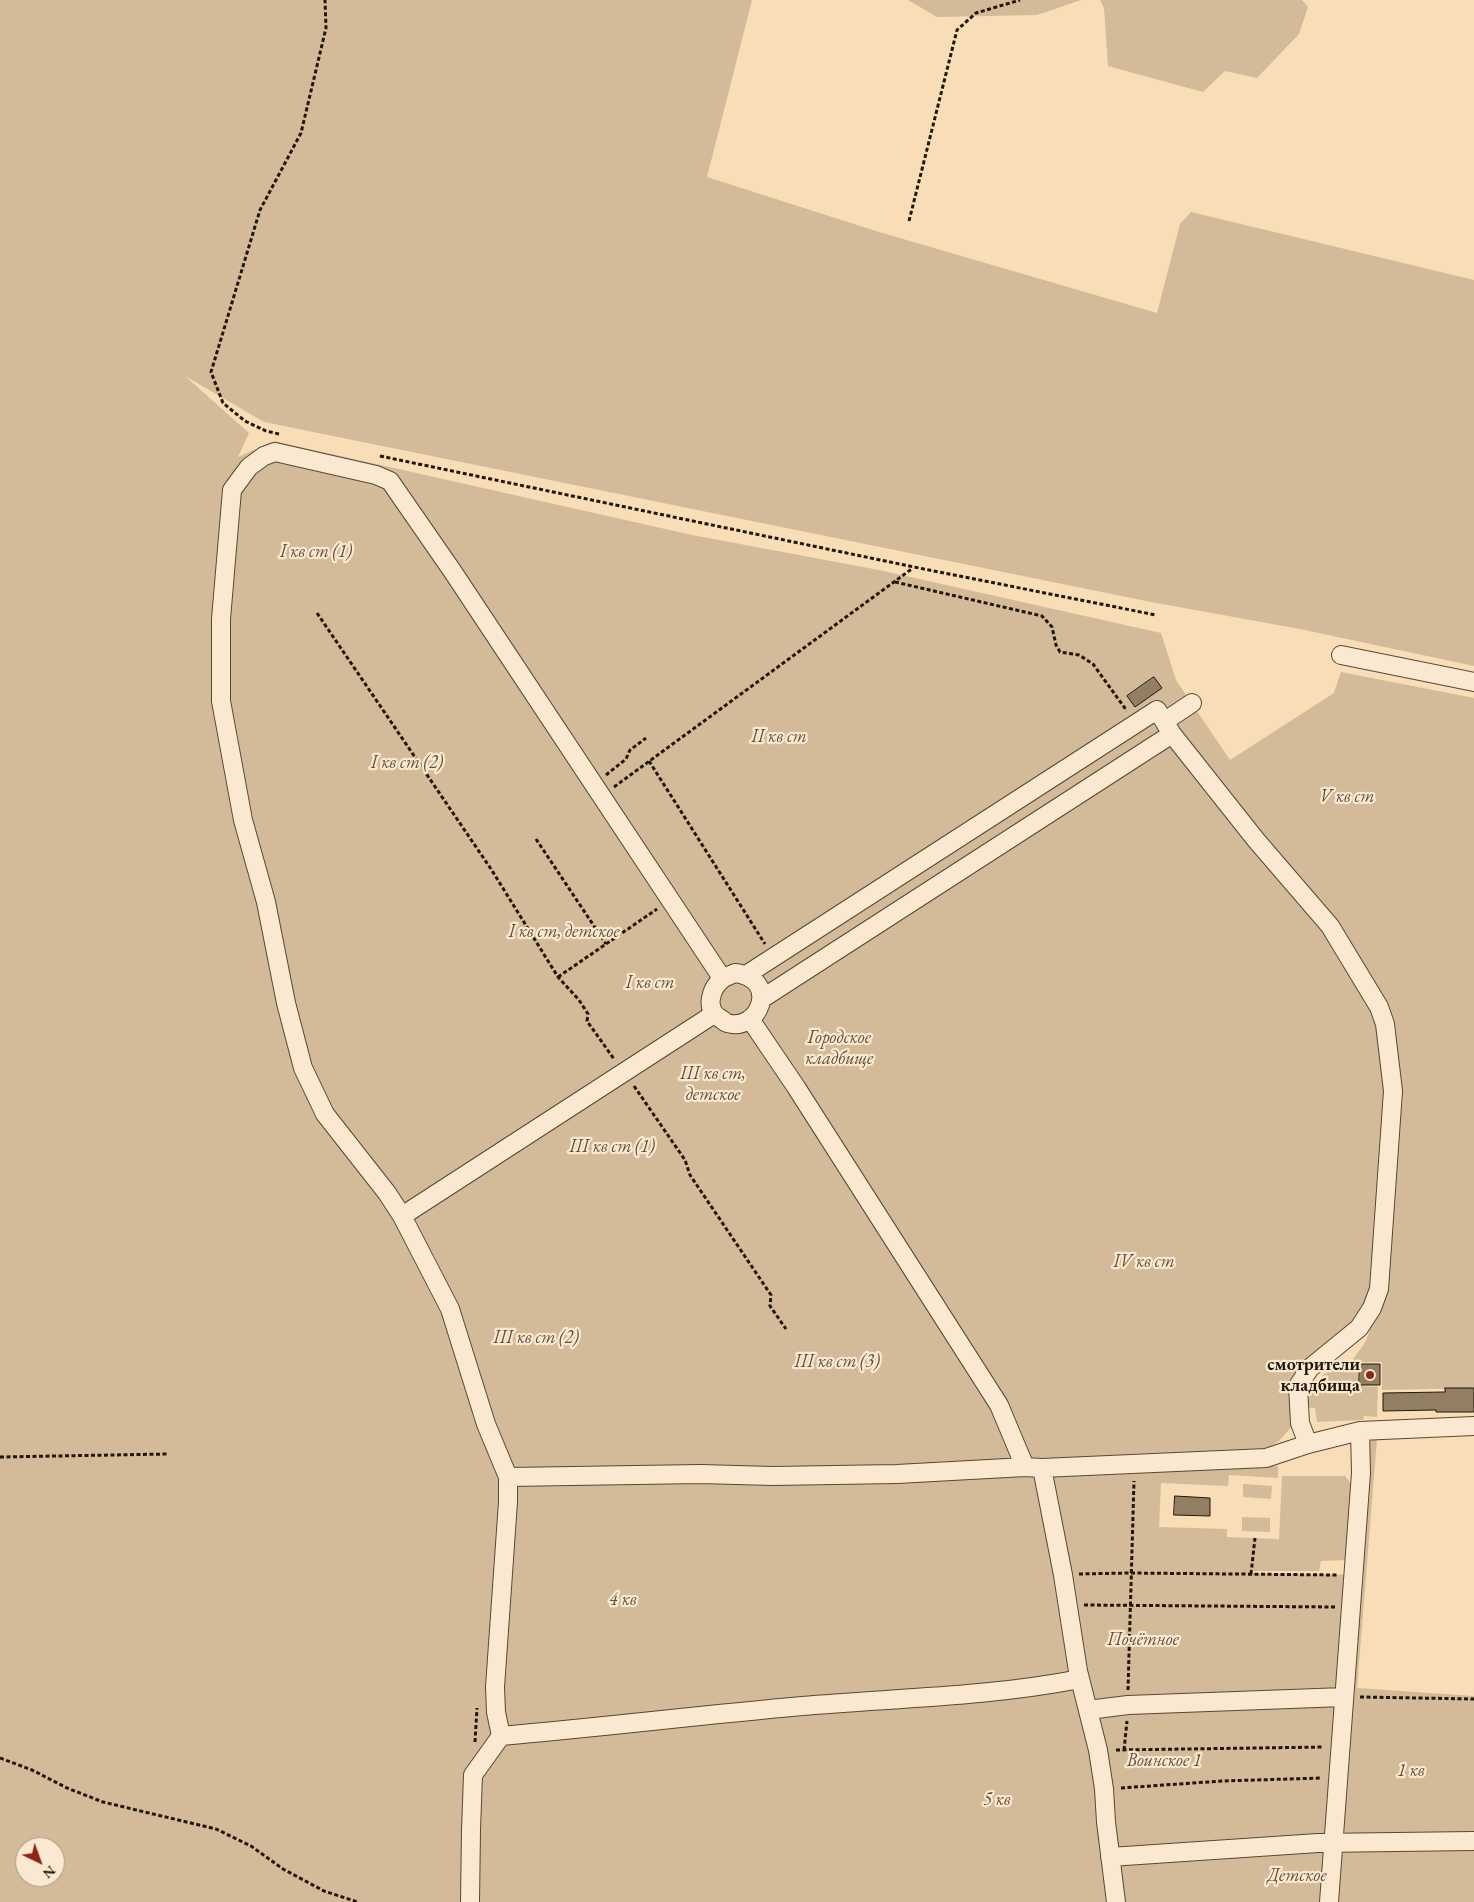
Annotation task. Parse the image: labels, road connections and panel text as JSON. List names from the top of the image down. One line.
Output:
{"parks":["I кв ст (1)","II кв ст","I кв ст (2)","V кв ст","I кв ст, детское","I кв ст","Городское кладбище","III кв ст, детское","III кв ст (1)","IV кв ст","III кв ст (2)","III кв ст (3)","4 кв","Почётное","Воинское 1","1 кв","5 кв","Детское"],"places":["смотрители кладбища"],"north":"bottom right"}
